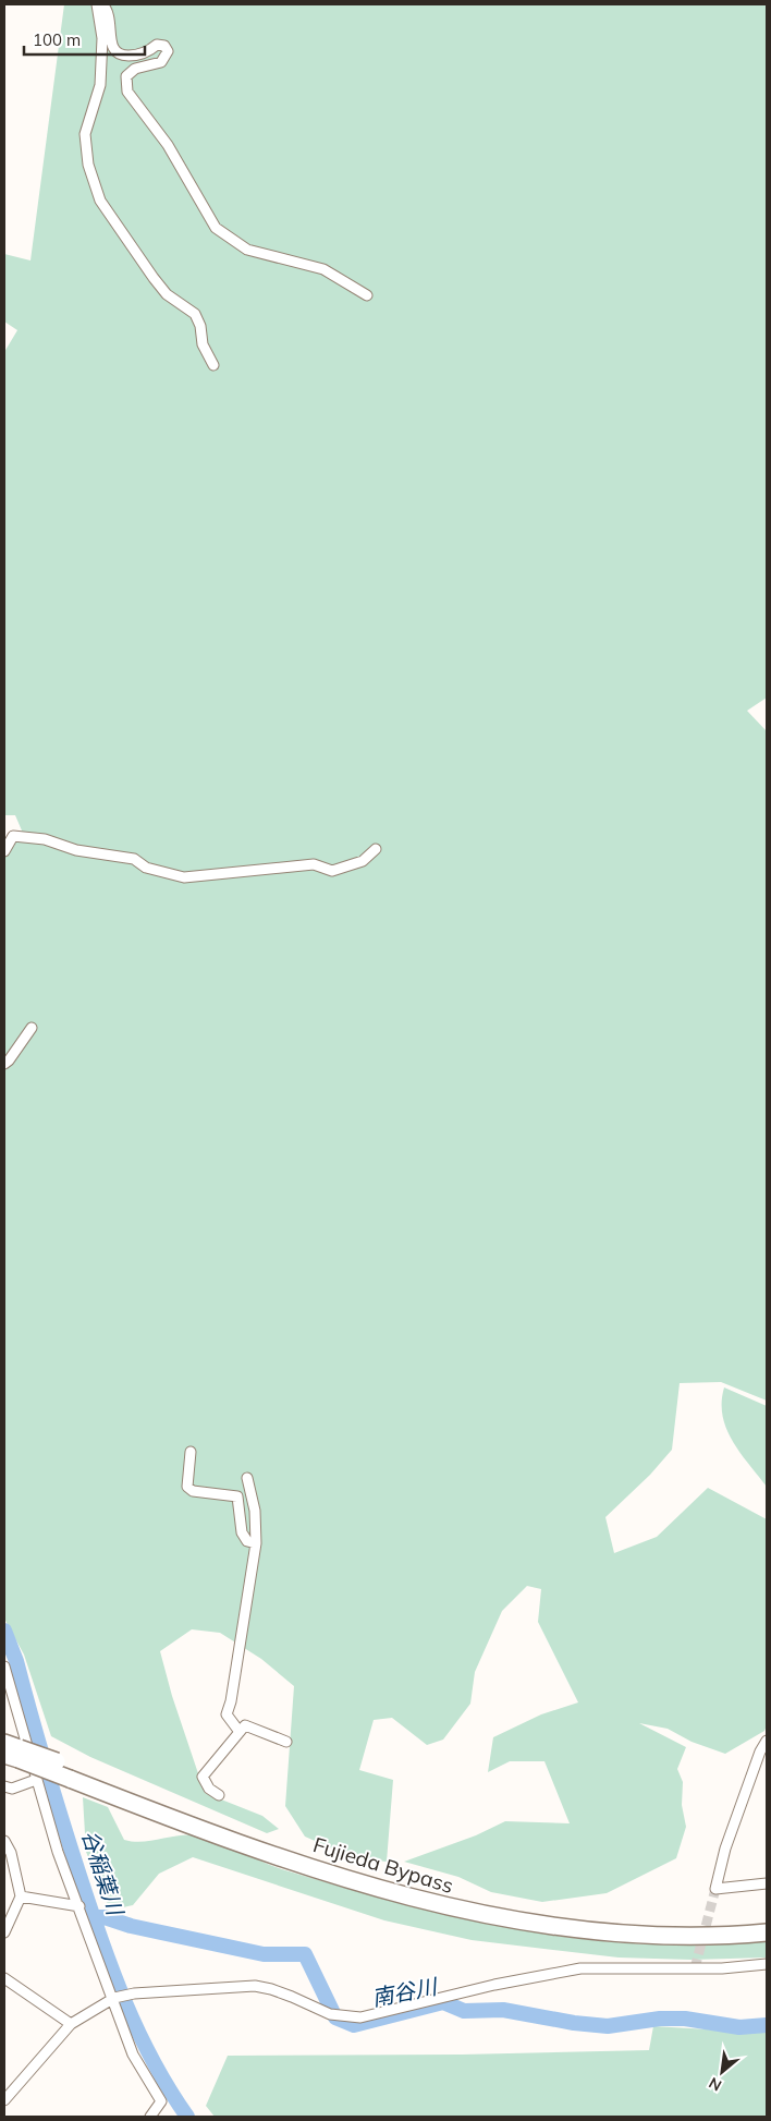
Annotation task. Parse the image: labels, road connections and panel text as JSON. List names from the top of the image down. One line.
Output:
{"streets":{"highway":["Fujieda Bypass"]},"water":["谷稲葉川","南谷川"],"scale_bar":"100 m","north":"bottom left"}
